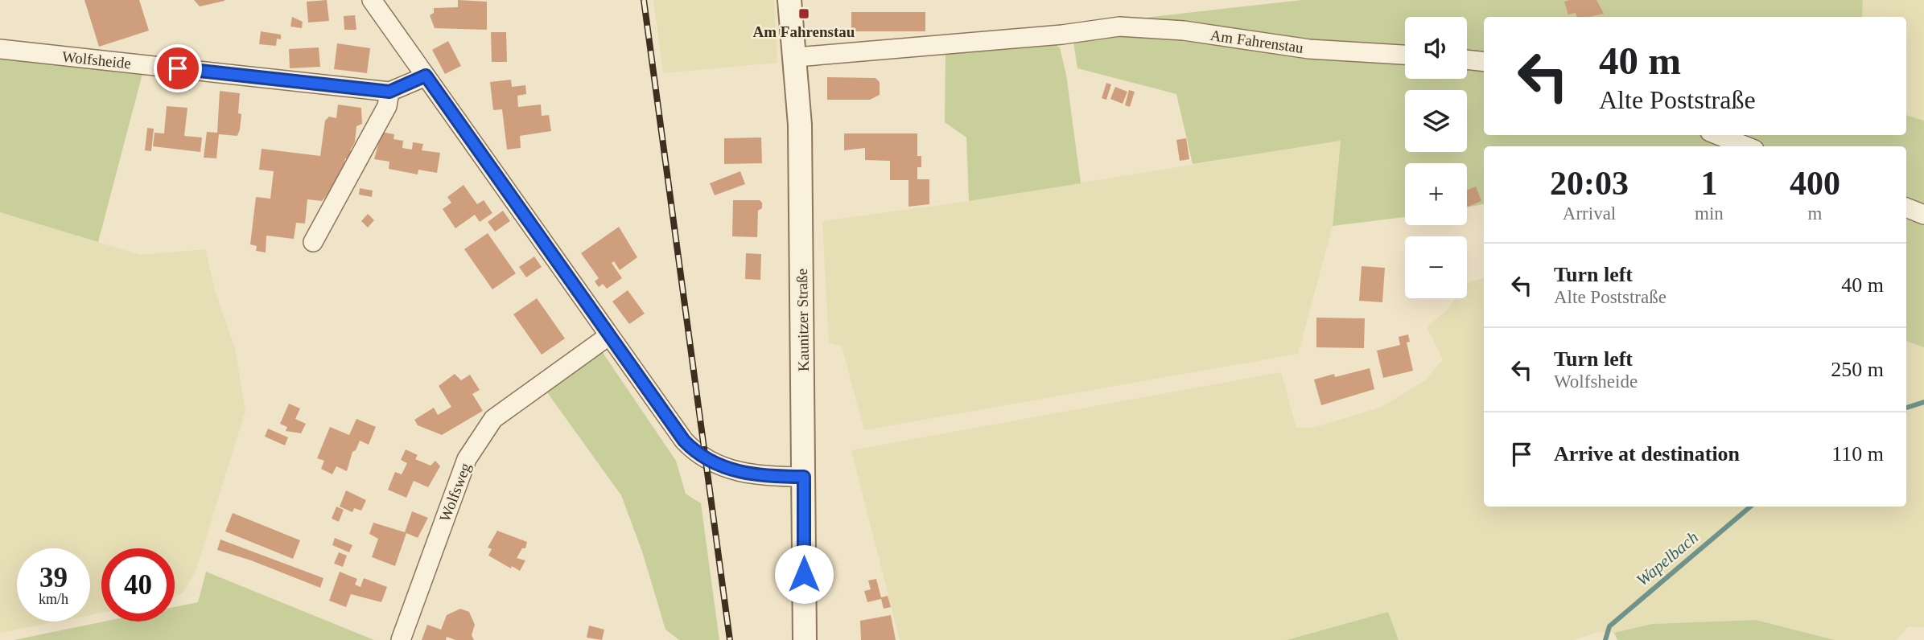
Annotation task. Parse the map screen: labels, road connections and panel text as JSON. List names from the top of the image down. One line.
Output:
{"streets":{"street":["Am Fahrenstau","Wolfsheide","Kaunitzer Straße","Wolfsweg"]},"crossings":[["Am Fahrenstau","Kaunitzer Straße"]],"water":["Wapelbach"],"places":{"transit":["Am Fahrenstau"]},"page":{"map_buttons":["+","−"],"turn":["40 m","Alte Poststraße"],"eta":["20:03","Arrival","1","min","400","m"],"list":[{"name":"Turn left","note":"Alte Poststraße","value":"40 m"},{"name":"Turn left","note":"Wolfsheide","value":"250 m"},{"name":"Arrive at destination","value":"110 m"}],"speed":"39 km/h","limit":"40"}}
